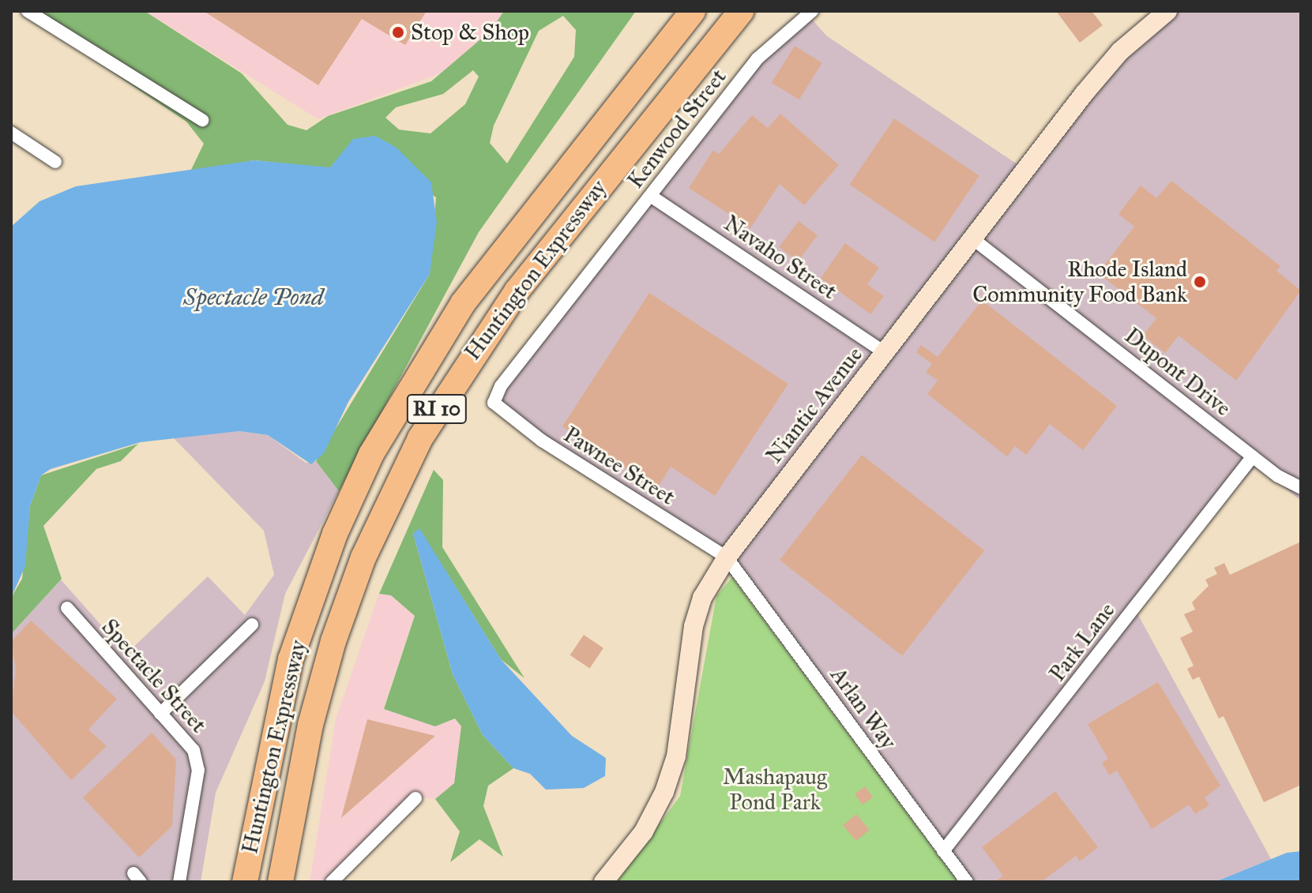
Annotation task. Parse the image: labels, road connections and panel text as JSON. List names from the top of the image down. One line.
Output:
{"streets":{"highway":["Huntington Expressway","RI 10"],"street":["Kenwood Street","Navaho Street","Dupont Drive","Niantic Avenue","Pawnee Street","Park Lane","Spectacle Street","Arlan Way"]},"crossings":[["Kenwood Street","Navaho Street"],["Kenwood Street","Pawnee Street"],["Navaho Street","Niantic Avenue"],["Dupont Drive","Niantic Avenue"],["Dupont Drive","Park Lane"],["Niantic Avenue","Pawnee Street"],["Niantic Avenue","Arlan Way"],["Pawnee Street","Arlan Way"],["Park Lane","Arlan Way"]],"water":["Spectacle Pond"],"parks":["Mashapaug Pond Park"],"places":["Stop & Shop","Rhode Island Community Food Bank"]}
